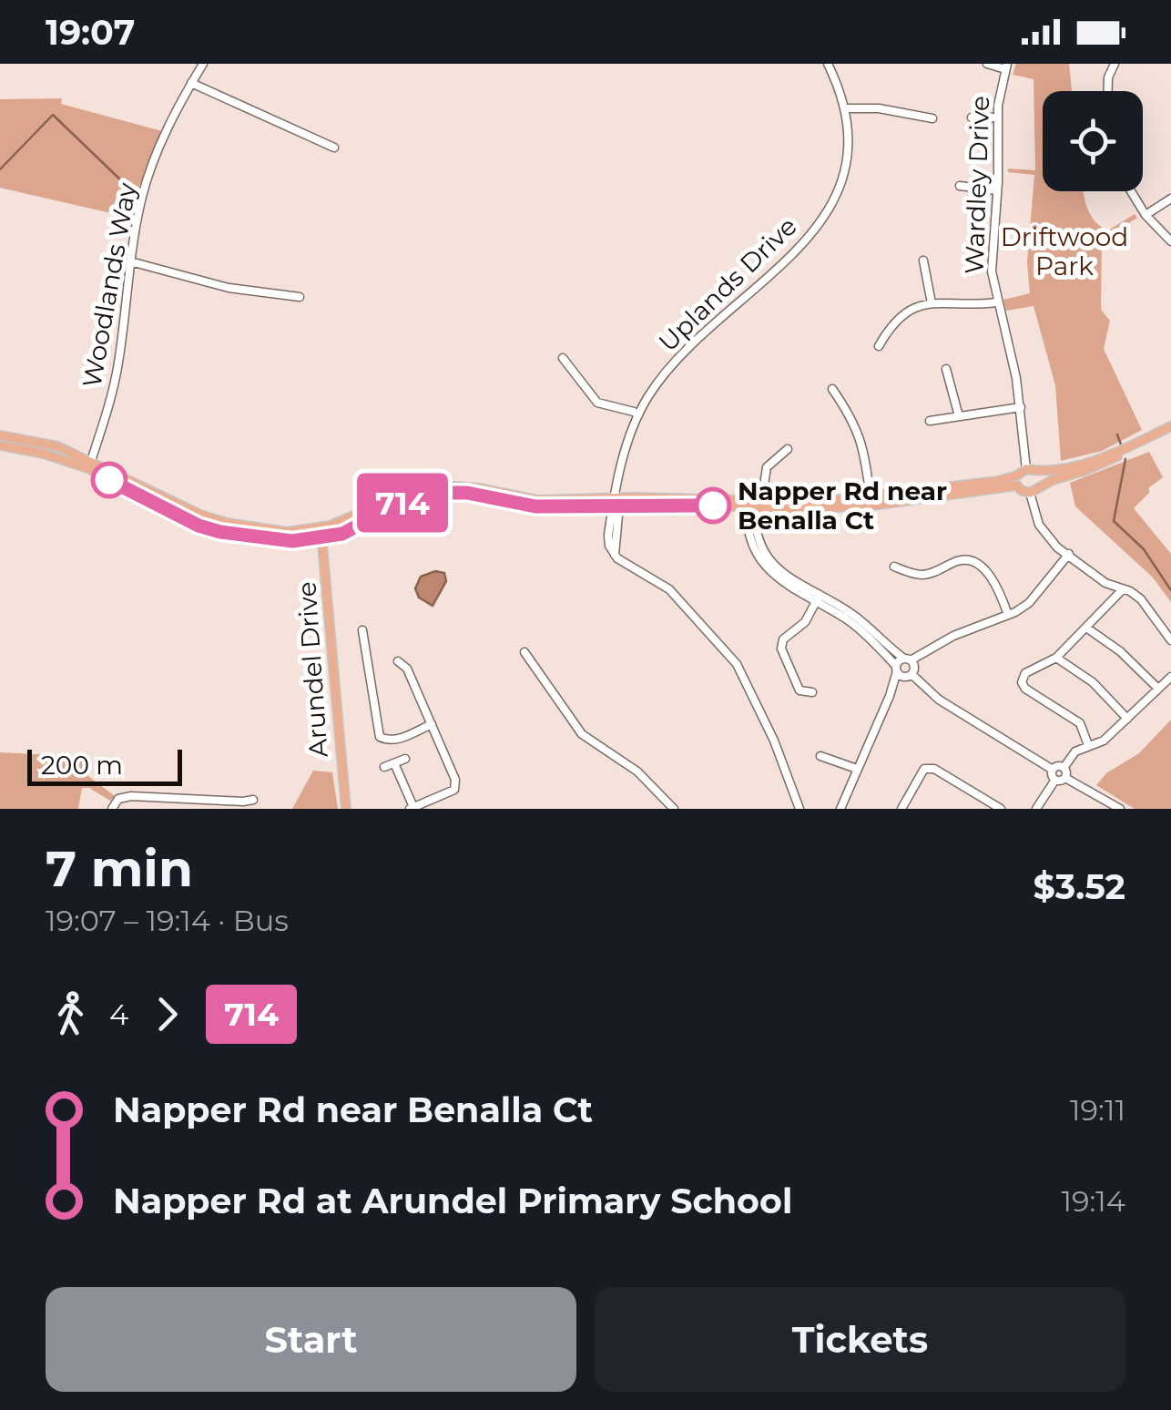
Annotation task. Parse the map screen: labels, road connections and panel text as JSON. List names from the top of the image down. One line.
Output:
{"streets":{"main road":["Arundel Drive"],"street":["Wardley Drive","Uplands Drive","Woodlands Way"]},"parks":["Driftwood Park"],"places":["Napper Rd near Benalla Ct"],"lines":["bus line 714"],"scale_bar":"200 m","page":{"status":"19:07","on_map":"714","scale":"200 m","heading":["7 min","19:07 – 19:14 · Bus","$3.52"],"legs":["4","714"],"list":[{"name":"Napper Rd near Benalla Ct","value":"19:11"},{"name":"Napper Rd at Arundel Primary School","value":"19:14"}],"buttons":["Start","Tickets"]}}
